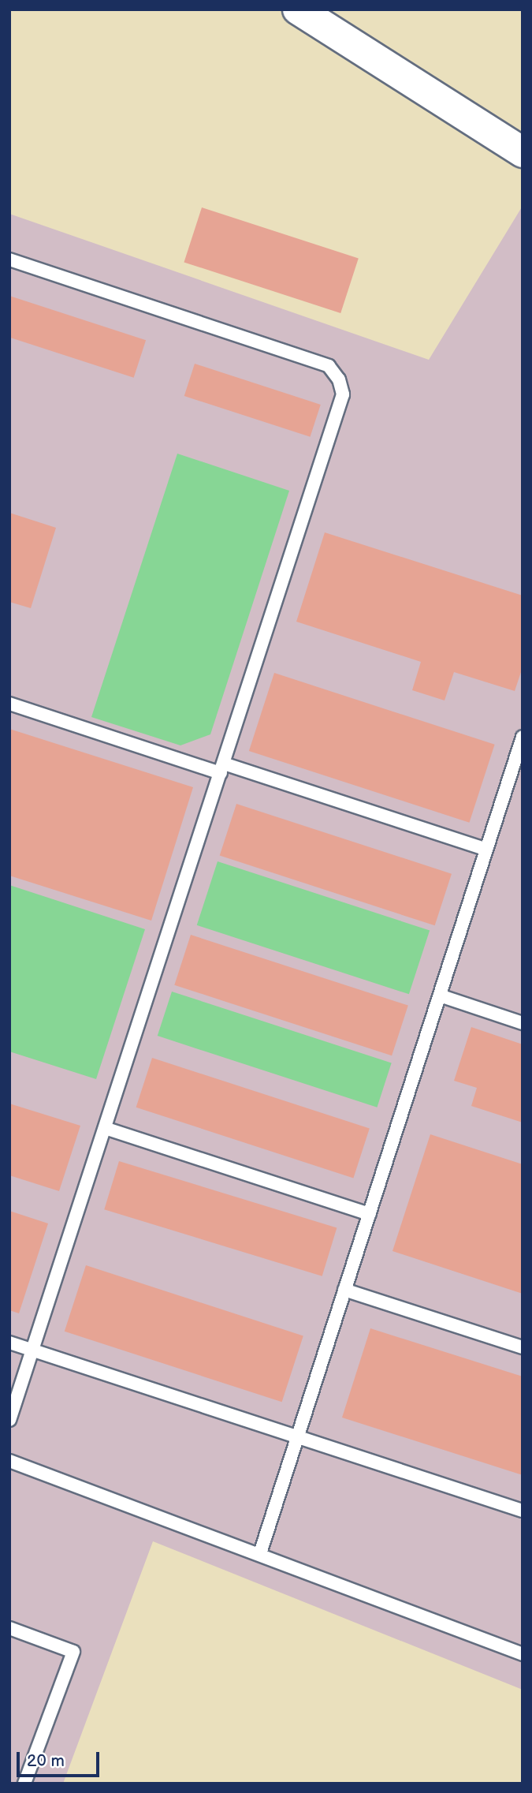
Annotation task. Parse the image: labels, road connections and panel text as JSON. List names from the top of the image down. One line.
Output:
{"scale_bar":"20 m"}
